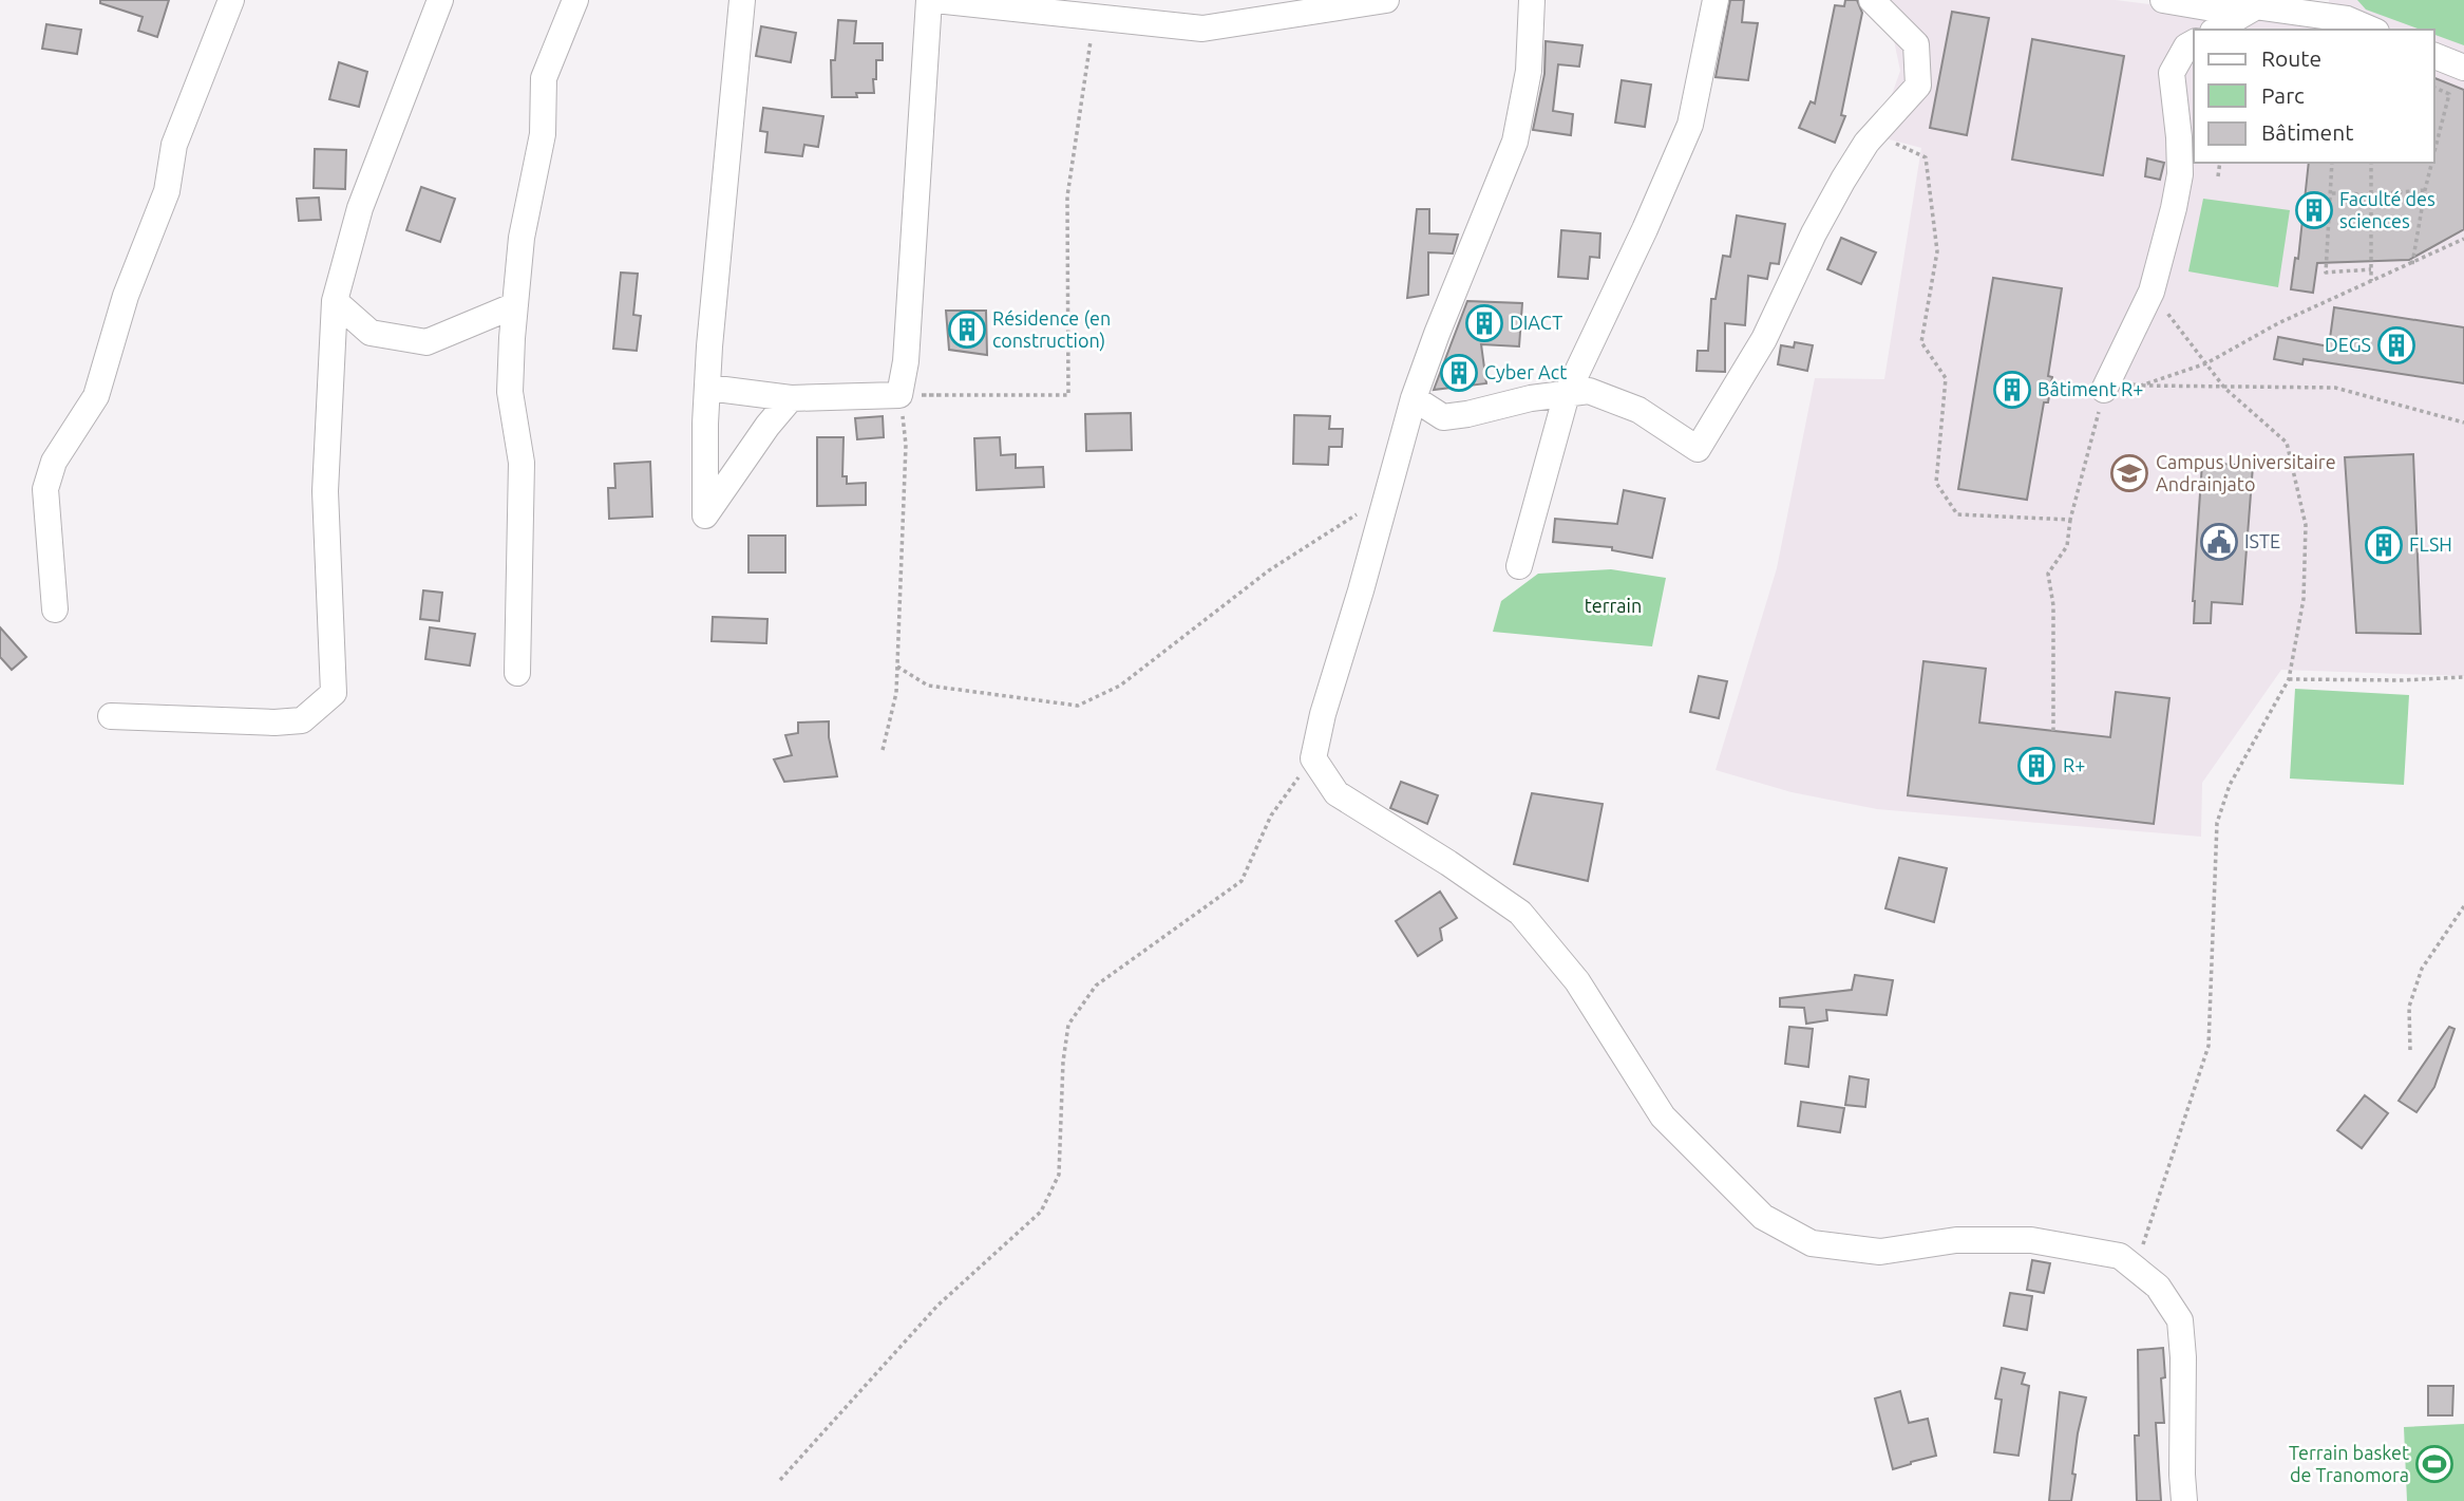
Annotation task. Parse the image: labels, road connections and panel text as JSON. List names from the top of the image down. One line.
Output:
{"parks":["terrain"],"places":{"building":["Faculté des sciences","DIACT","Résidence (en construction)","DEGS","Cyber Act","Bâtiment R+","FLSH","R+"],"school or university":["Campus Universitaire Andrainjato"],"public building":["ISTE"],"sports":["Terrain basket de Tranomora"]},"legend":["Route","Parc","Bâtiment"]}
